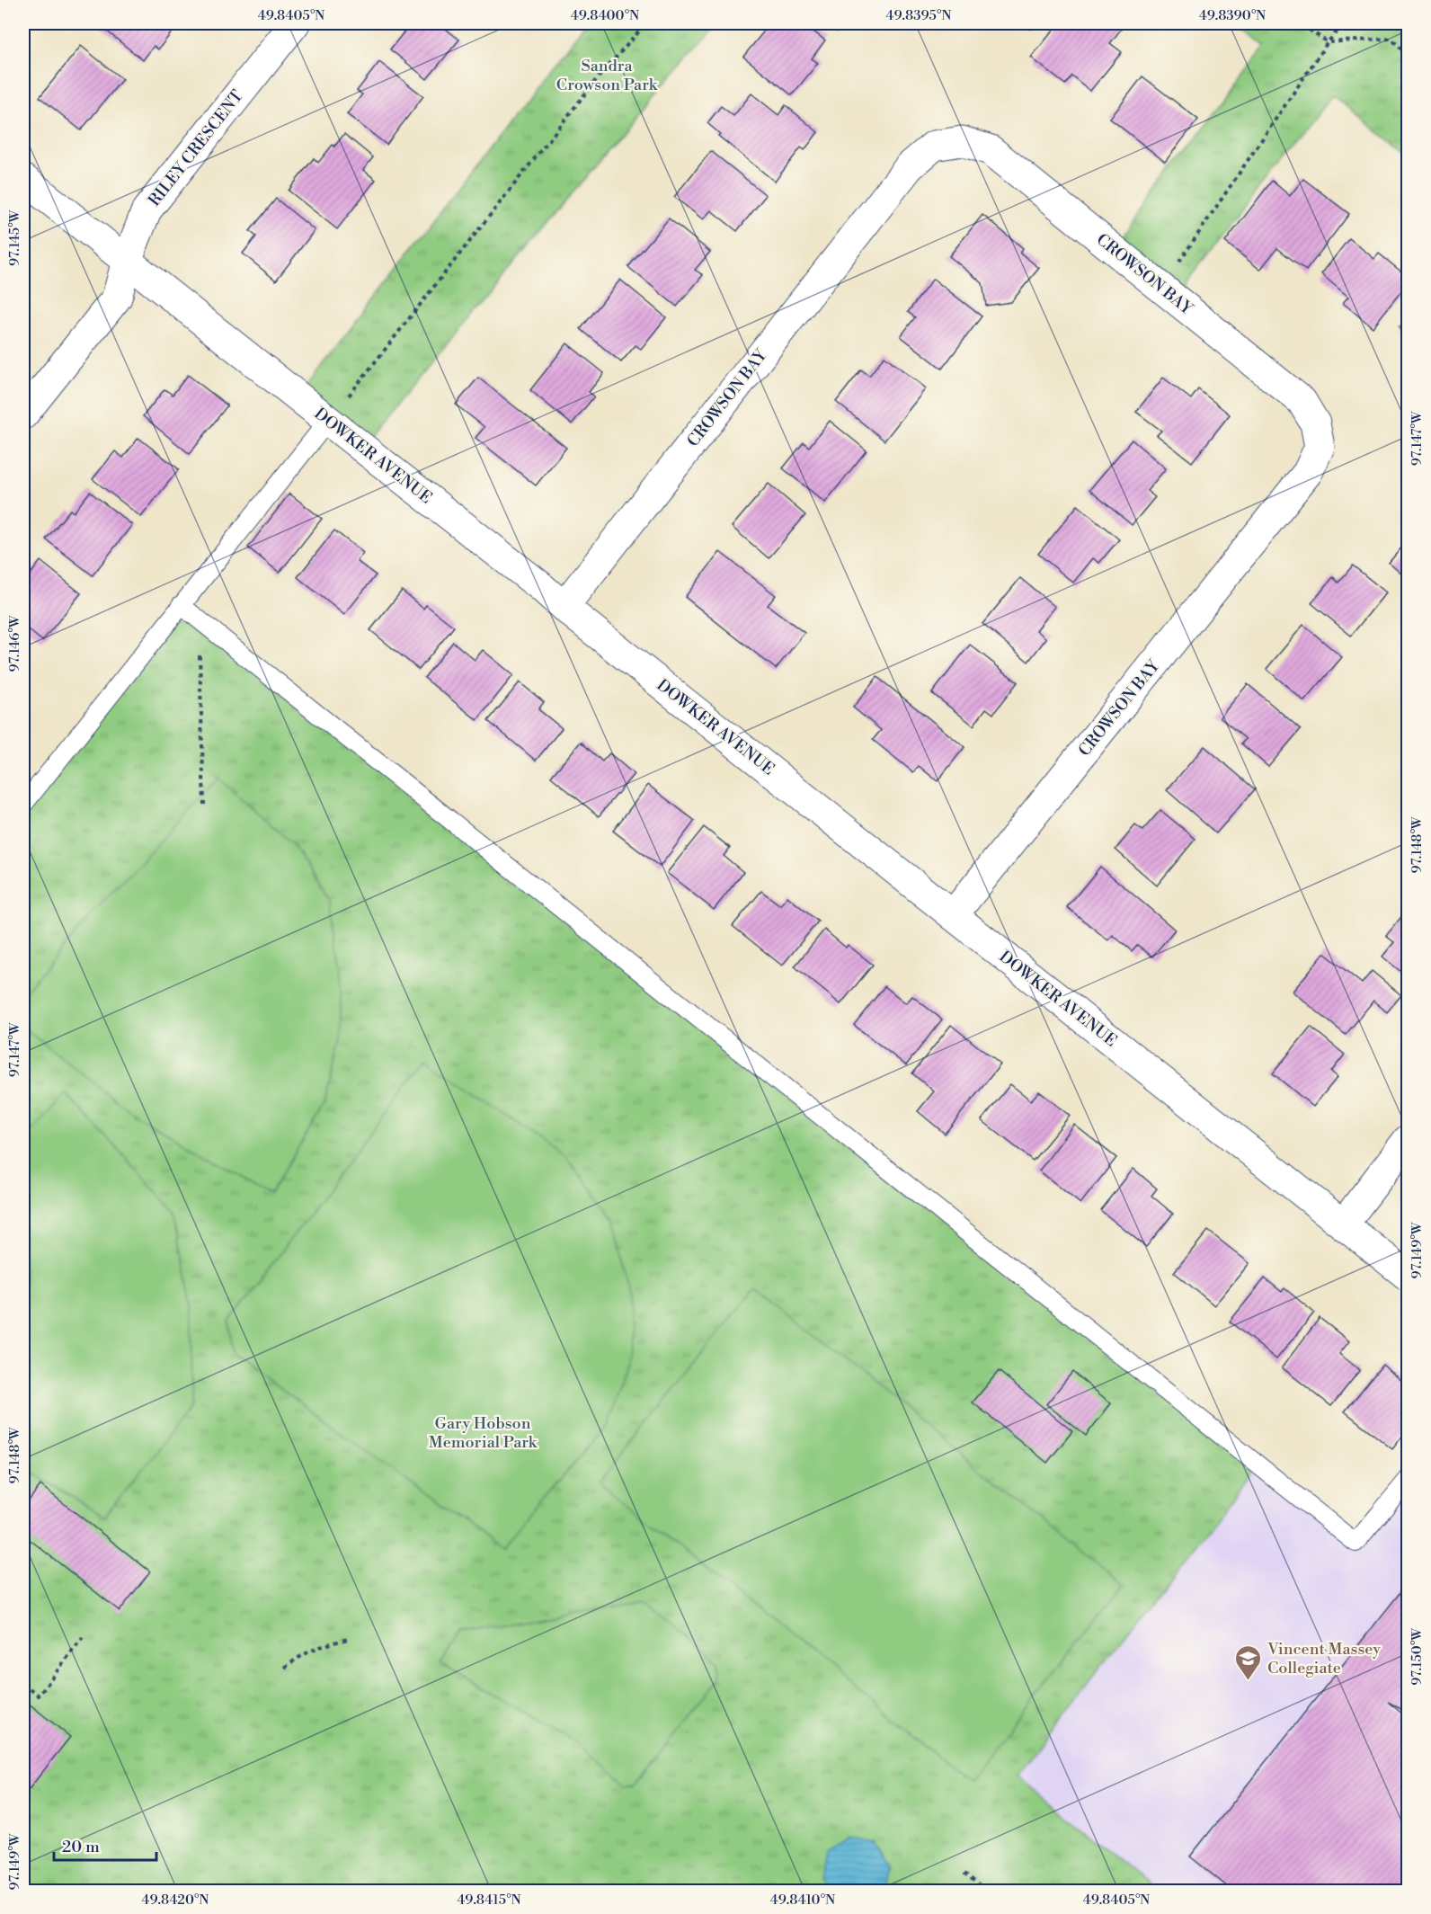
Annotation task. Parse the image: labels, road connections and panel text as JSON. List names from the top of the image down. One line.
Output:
{"streets":{"street":["RILEY CRESCENT","CROWSON BAY","DOWKER AVENUE"]},"crossings":[["RILEY CRESCENT","DOWKER AVENUE"],["CROWSON BAY","DOWKER AVENUE"]],"parks":["Sandra Crowson Park","Gary Hobson Memorial Park"],"places":{"school or university":["Vincent Massey Collegiate"]},"scale_bar":"20 m","coordinates":["49.8405°N","49.8400°N","49.8395°N","49.8390°N","97.145°W","97.147°W","97.146°W","97.148°W","97.149°W","97.150°W","49.8420°N","49.8415°N","49.8410°N"]}
